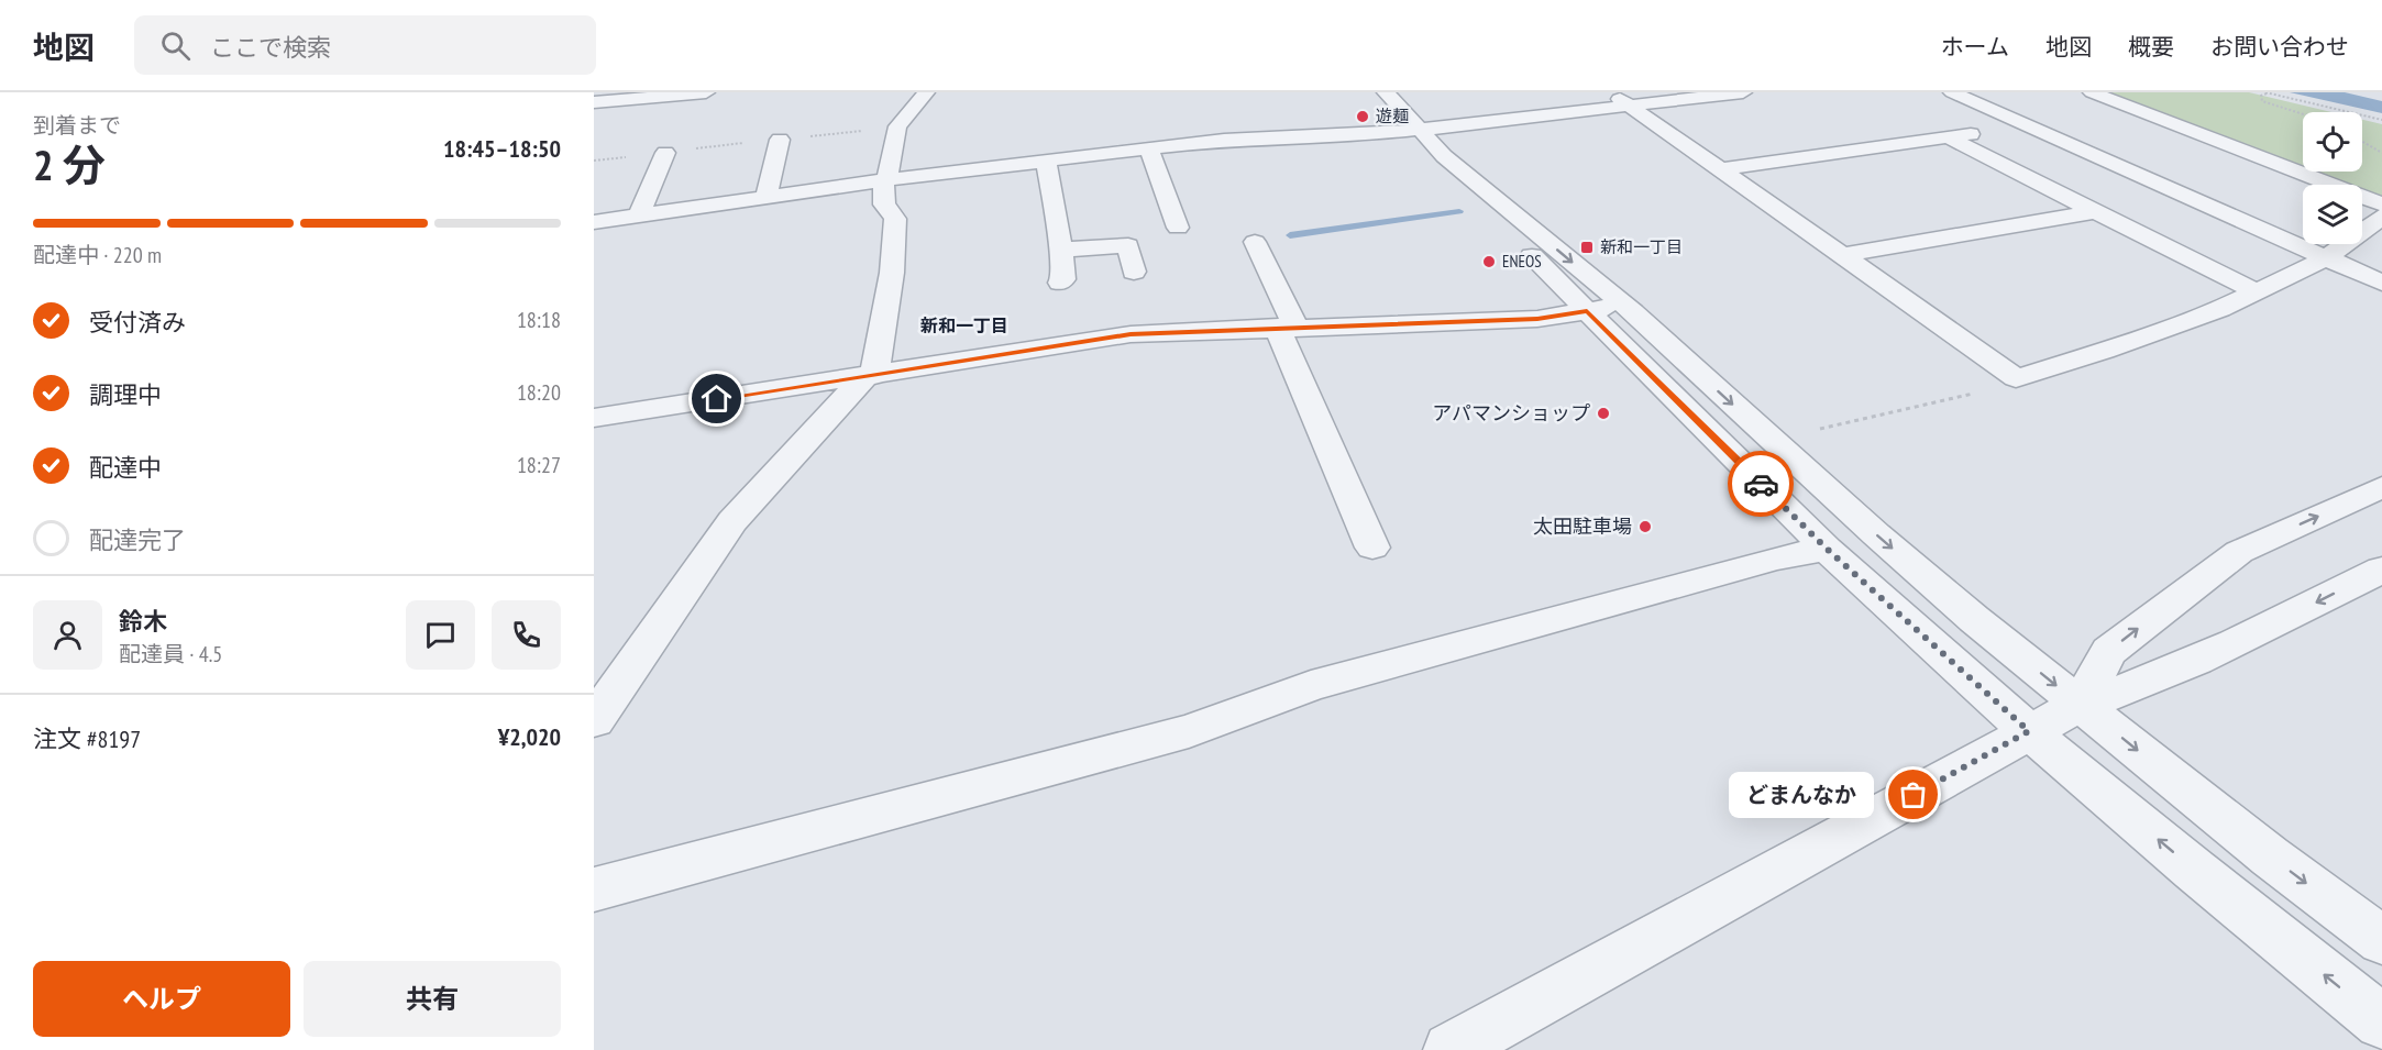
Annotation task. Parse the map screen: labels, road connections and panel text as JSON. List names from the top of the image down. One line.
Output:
{"districts":["新和一丁目"],"places":{"other":["遊麺","ENEOS","アパマンショップ","太田駐車場","どまんなか"],"transit":["新和一丁目"]},"page":{"header":"地図","search":"ここで検索","nav":["ホーム","地図","概要","お問い合わせ"],"heading":["2 分","到着まで","18:45–18:50"],"panel":["鈴木","配達員 · 4.5","注文 #8197","¥2,020"],"bar":"配達中 · 220 m","list":[["受付済み","18:18"],["調理中","18:20"],["配達中","18:27"],"配達完了"],"bubble":"どまんなか","buttons":["ヘルプ","共有"]}}
